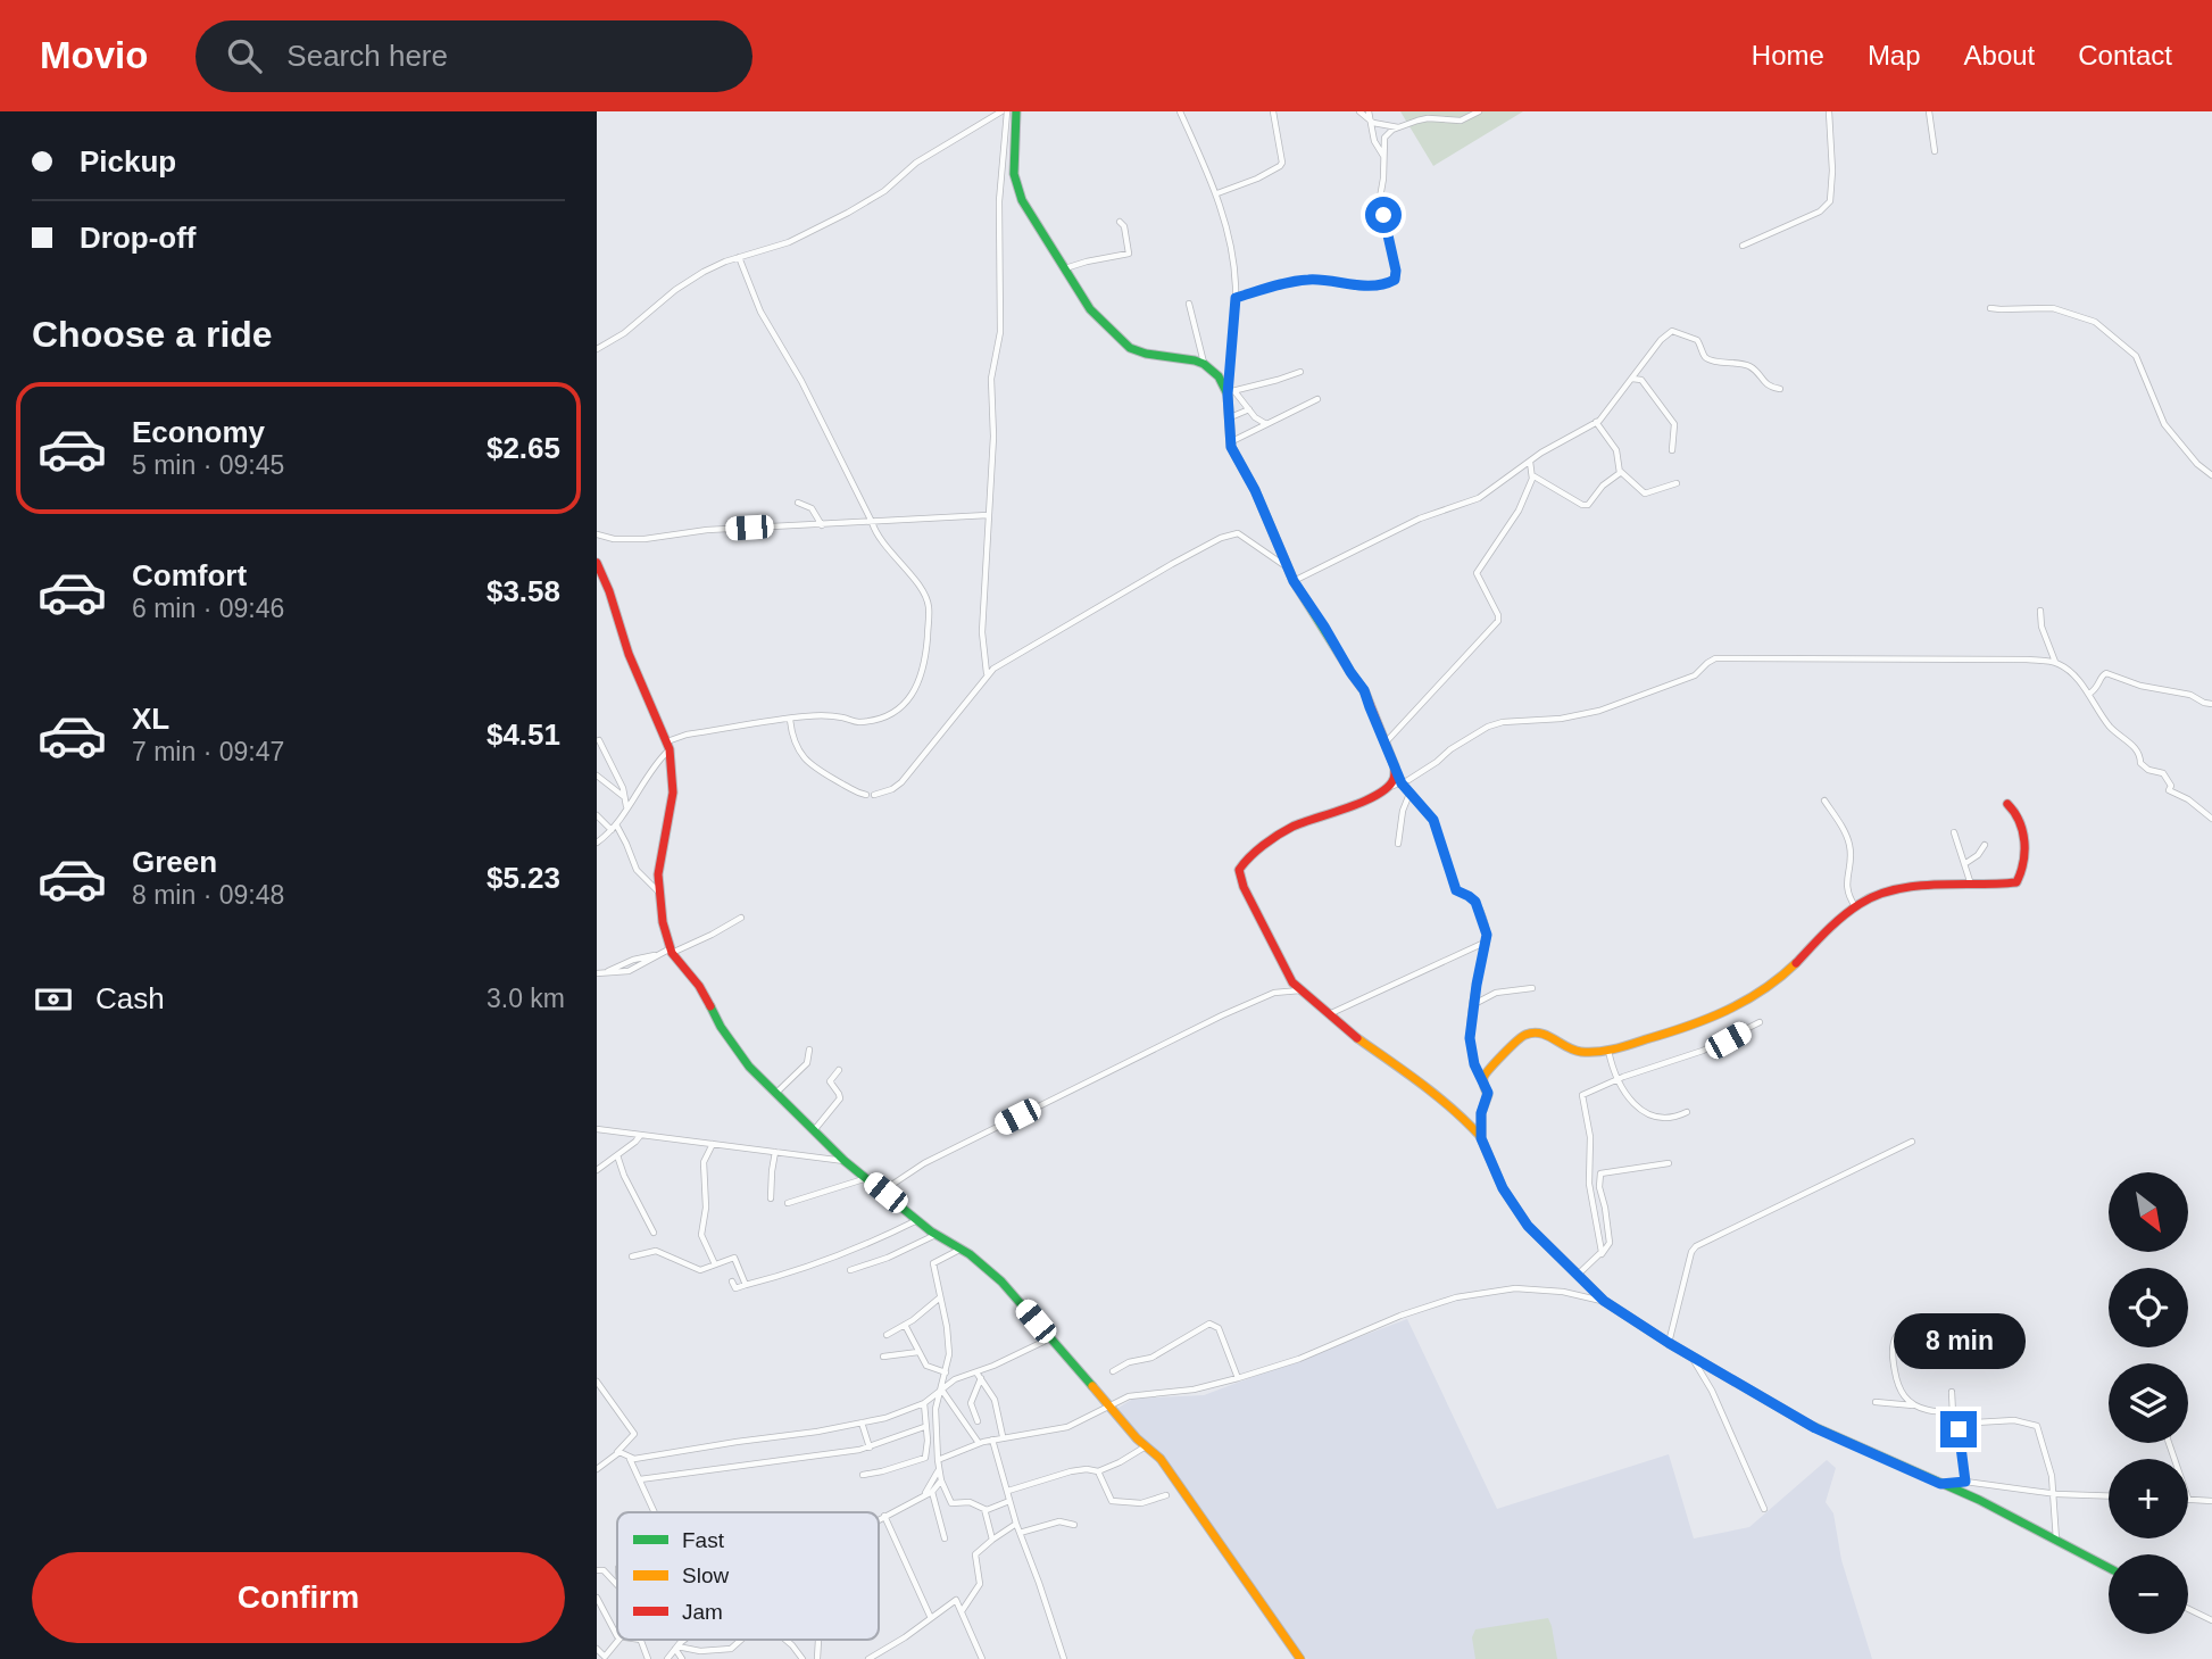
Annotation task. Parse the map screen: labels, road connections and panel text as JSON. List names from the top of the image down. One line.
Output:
{"legend":["Fast","Slow","Jam"],"north":"bottom right","page":{"header":"Movio","search":"Search here","nav":["Home","Map","About","Contact"],"banner":["Pickup","Drop-off"],"heading":"Choose a ride","list":[{"name":"Economy","note":"5 min · 09:45","value":"$2.65"},{"name":"Comfort","note":"6 min · 09:46","value":"$3.58"},{"name":"XL","note":"7 min · 09:47","value":"$4.51"},{"name":"Green","note":"8 min · 09:48","value":"$5.23"}],"pay":["Cash","3.0 km"],"map_buttons":["+","−"],"bubble":"8 min","buttons":"Confirm"}}
